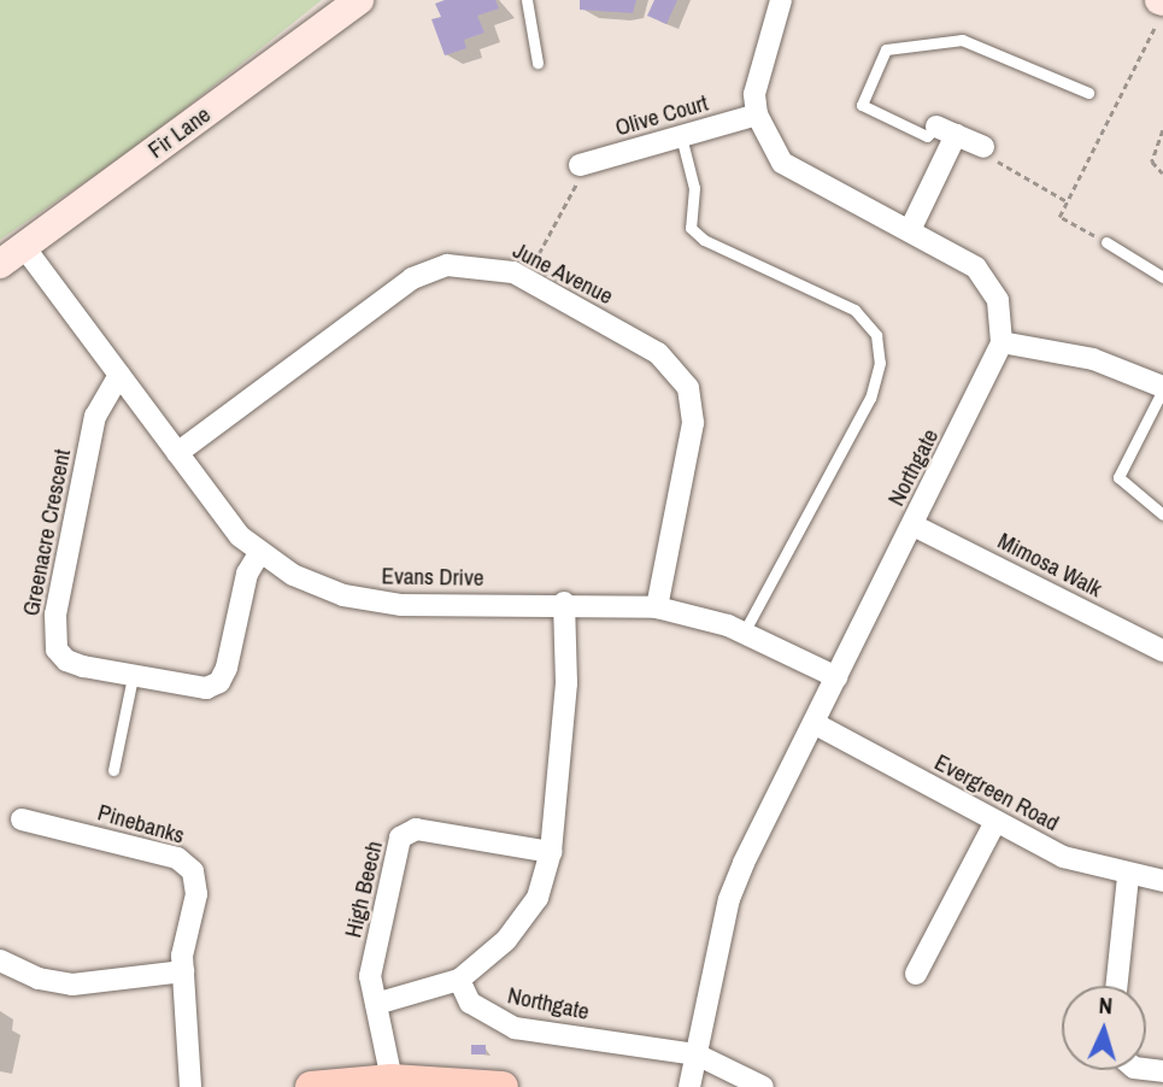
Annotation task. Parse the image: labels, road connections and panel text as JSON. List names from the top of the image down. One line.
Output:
{"streets":{"street":["Olive Court","Fir Lane","June Avenue","Northgate","Greenacre Crescent","Mimosa Walk","Evans Drive","Evergreen Road","Pinebanks","High Beech"]},"crossings":[["Fir Lane","Evans Drive"],["June Avenue","Evans Drive"],["Northgate","Mimosa Walk"],["Northgate","Evans Drive"],["Northgate","Evergreen Road"],["Greenacre Crescent","Evans Drive"]],"north":"top"}
